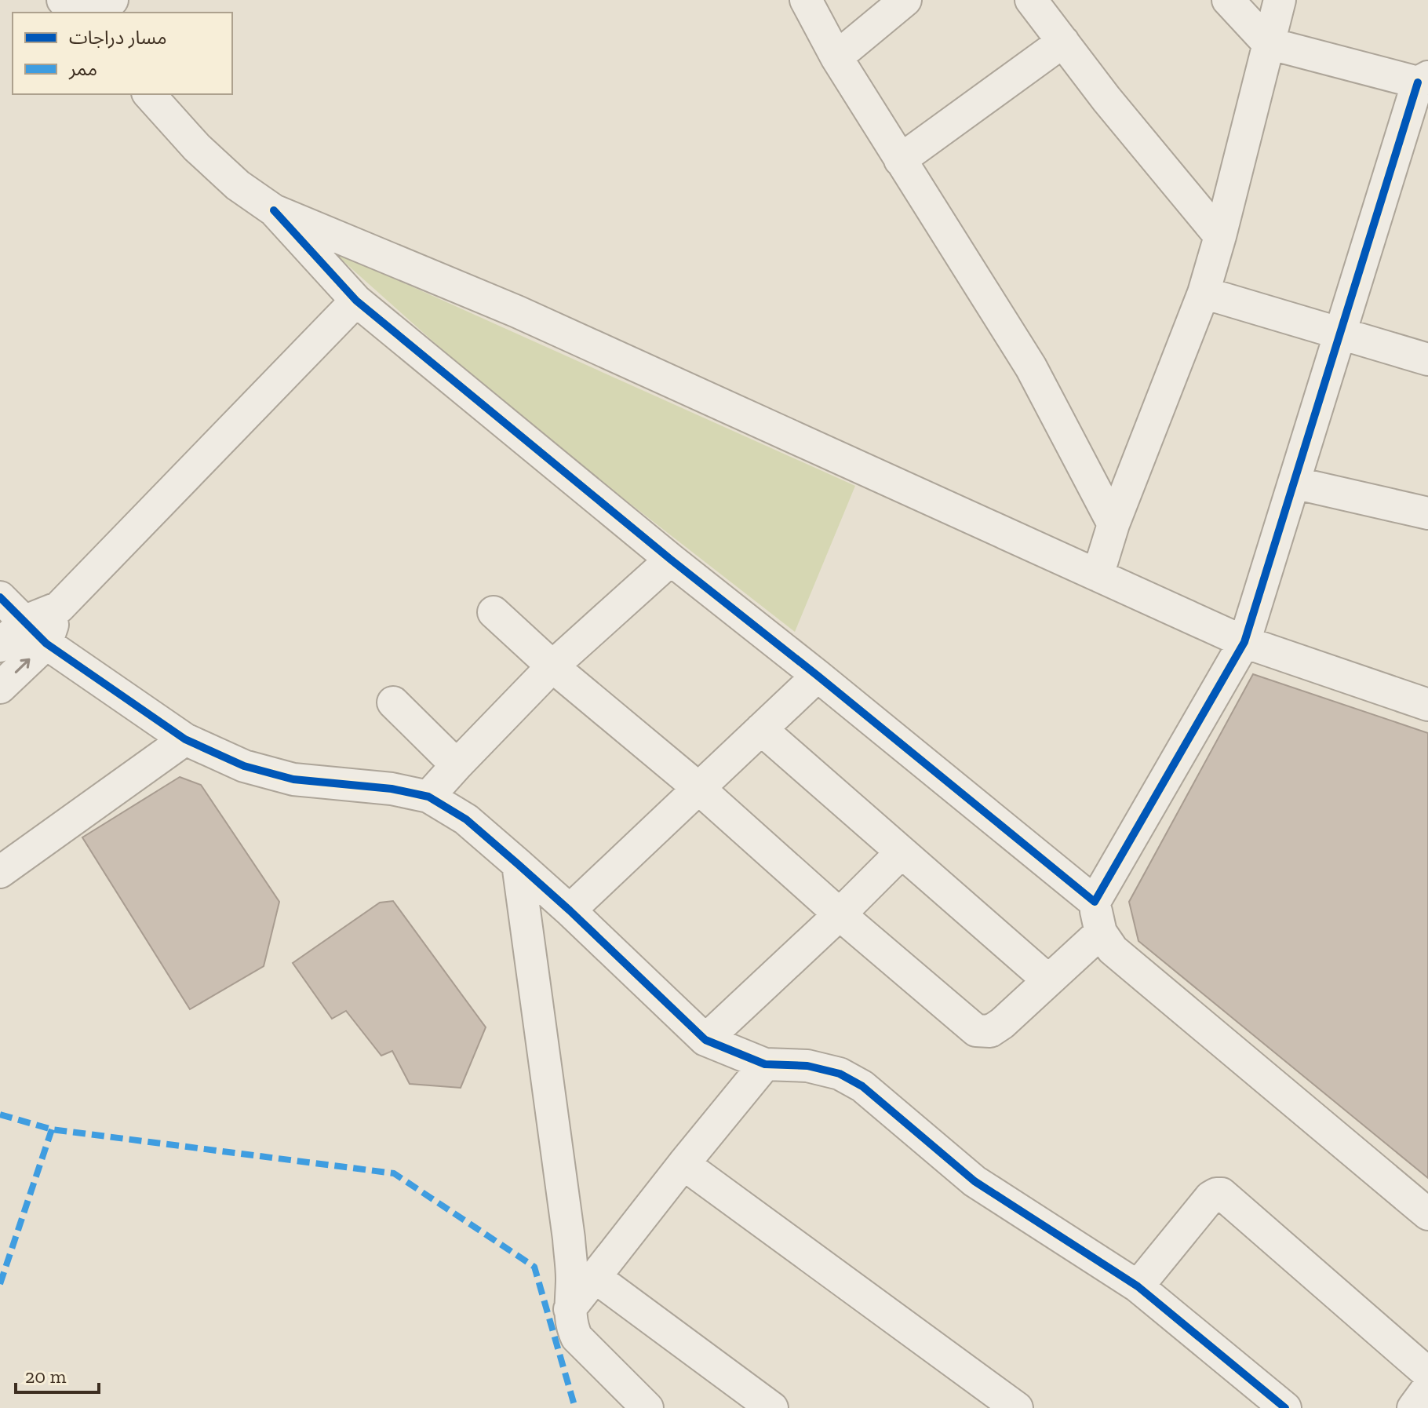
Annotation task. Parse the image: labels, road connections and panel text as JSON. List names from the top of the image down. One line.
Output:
{"legend":["مسار دراجات","ممر"],"scale_bar":"20 m"}
